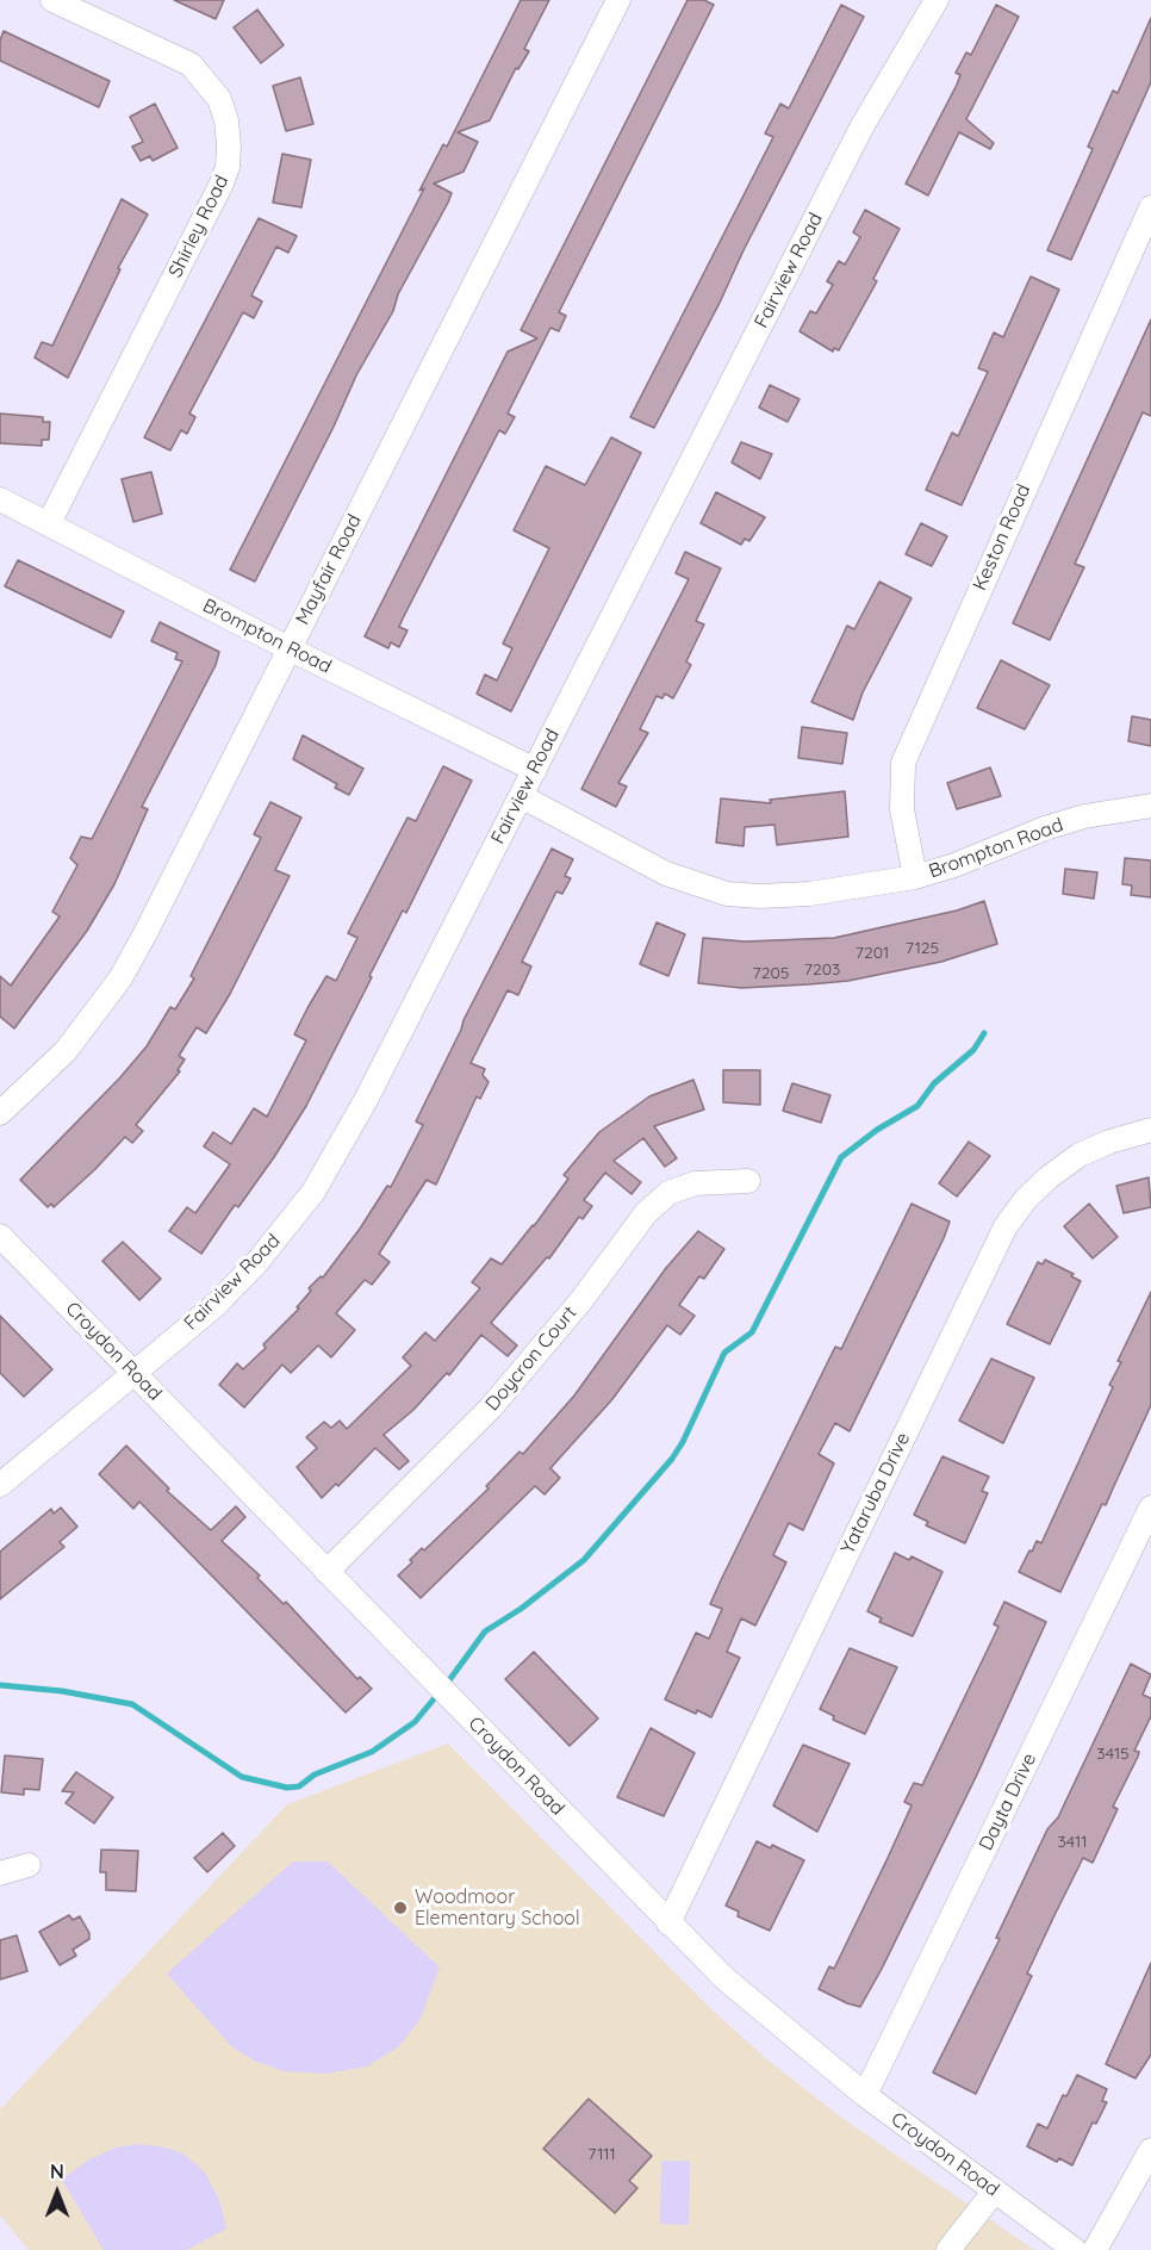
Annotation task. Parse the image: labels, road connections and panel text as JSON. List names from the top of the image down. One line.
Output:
{"streets":{"street":["Shirley Road","Fairview Road","Keston Road","Mayfair Road","Brompton Road","Croydon Road","Doycron Court","Yataruba Drive","Dayta Drive"]},"crossings":[["Shirley Road","Brompton Road"],["Fairview Road","Brompton Road"],["Fairview Road","Croydon Road"],["Keston Road","Brompton Road"],["Mayfair Road","Brompton Road"],["Croydon Road","Doycron Court"],["Croydon Road","Yataruba Drive"],["Croydon Road","Dayta Drive"]],"places":["Woodmoor Elementary School"],"house_numbers":["7125","7201","7203","7205","3415","3411","7111"],"north":"top"}
